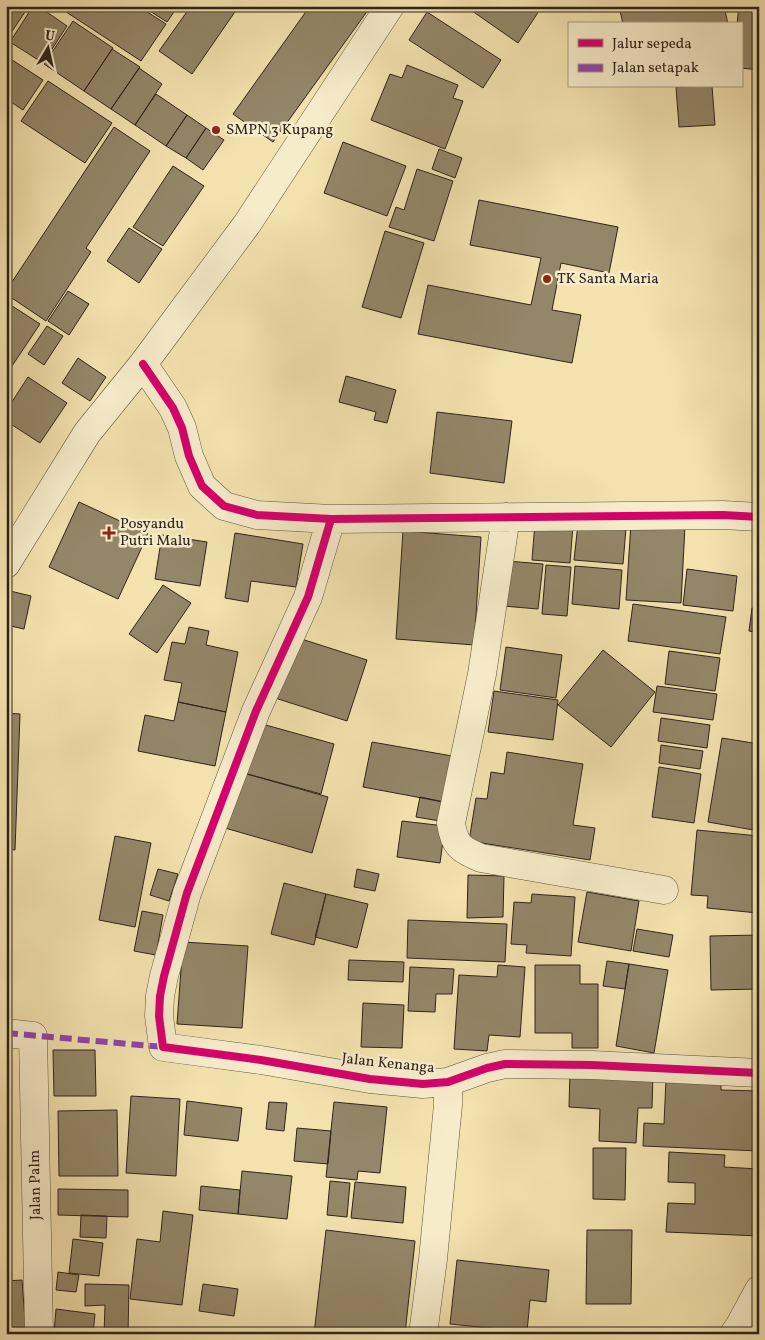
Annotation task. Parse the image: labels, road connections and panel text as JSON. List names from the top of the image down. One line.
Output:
{"streets":{"street":["Jalan Kenanga","Jalan Palm"]},"places":{"other":["SMPN 3 Kupang","TK Santa Maria"],"health":["Posyandu Putri Malu"]},"legend":["Jalur sepeda","Jalan setapak"],"north":"top"}
